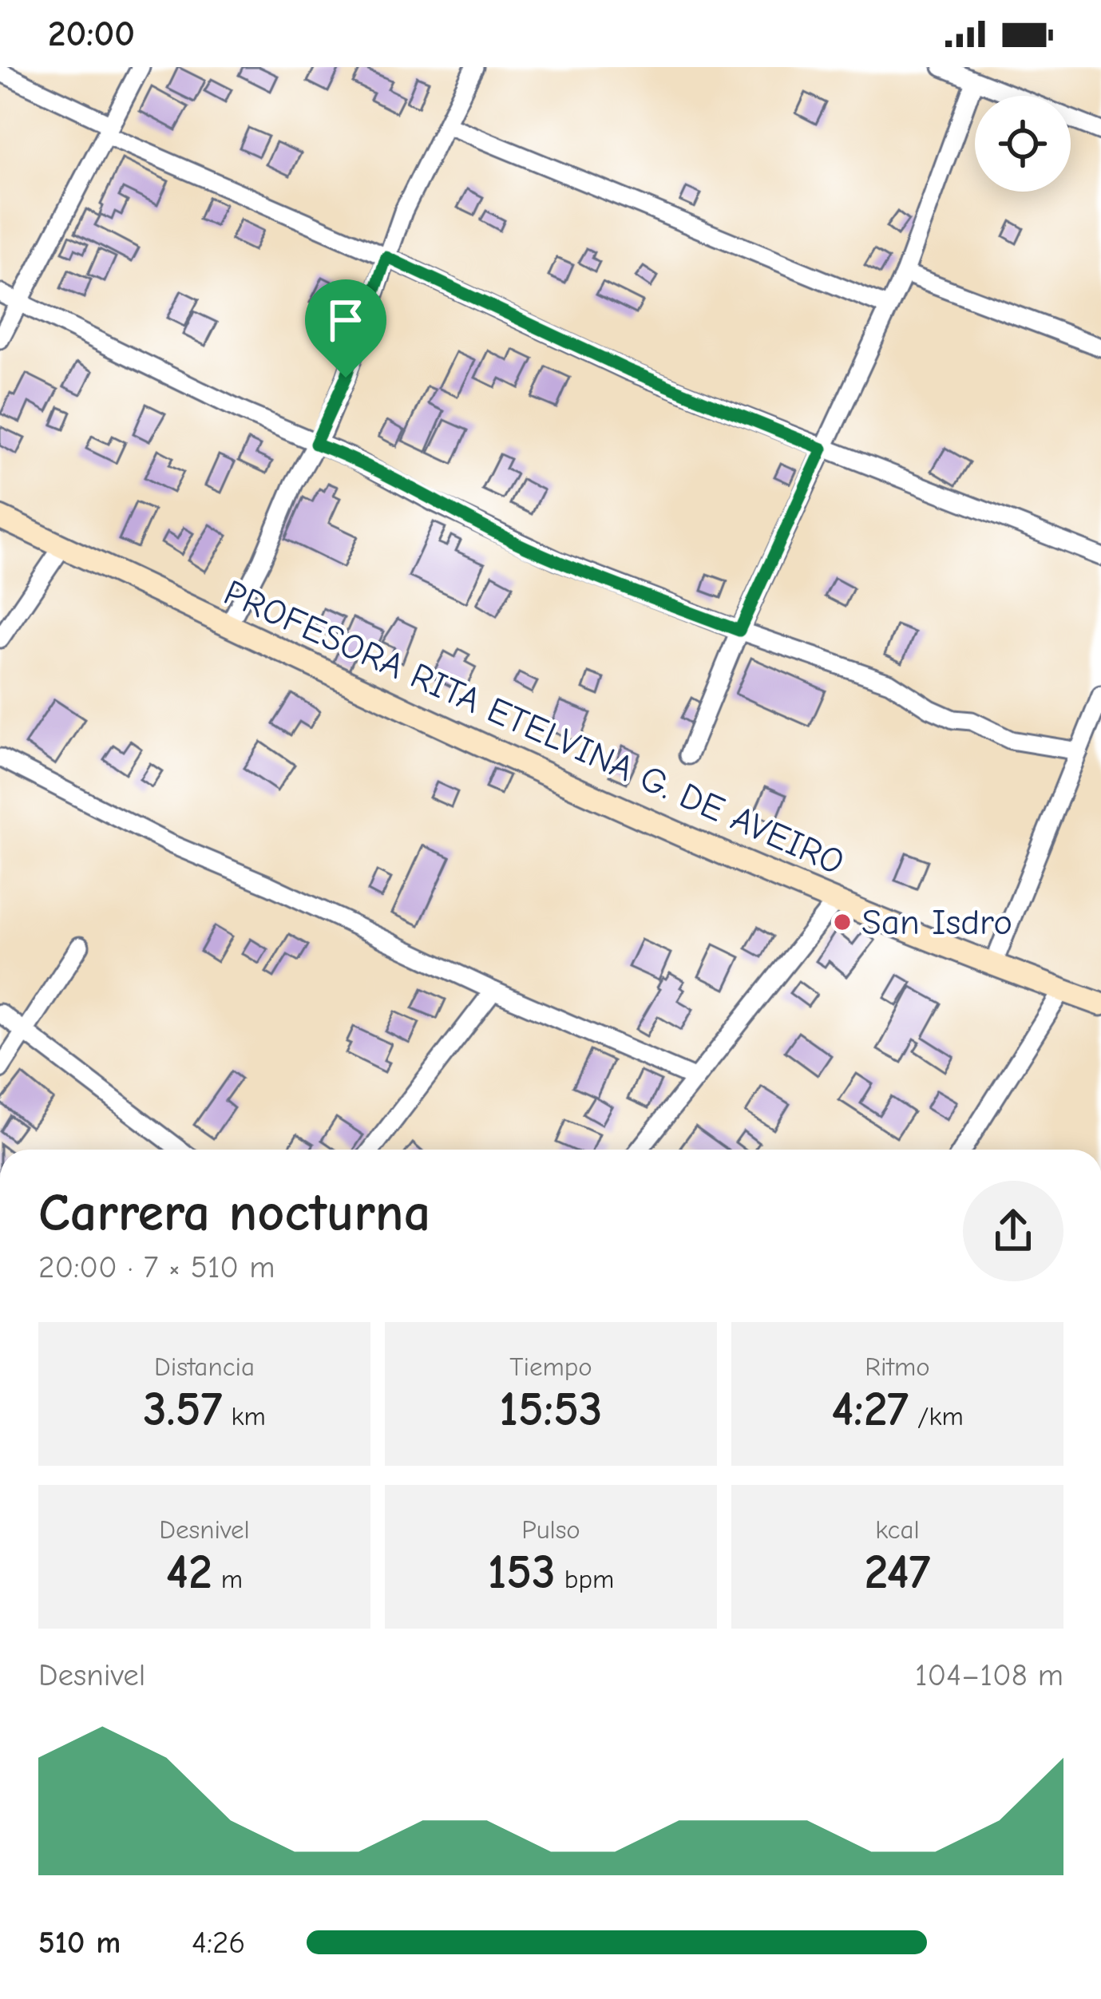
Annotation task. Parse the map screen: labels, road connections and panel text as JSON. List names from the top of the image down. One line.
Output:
{"streets":{"street":["PROFESORA RITA ETELVINA G. DE AVEIRO"]},"places":["San Isdro"],"page":{"status":"20:00","heading":["Carrera nocturna","20:00 · 7 × 510 m"],"stats":[["Distancia","3.57 km"],["Tiempo","15:53"],["Ritmo","4:27 /km"],["Desnivel","42 m"],["Pulso","153 bpm"],["kcal","247"]],"chart":["Desnivel","104–108 m"],"list":[{"name":"510 m","note":"4:26"}]}}
